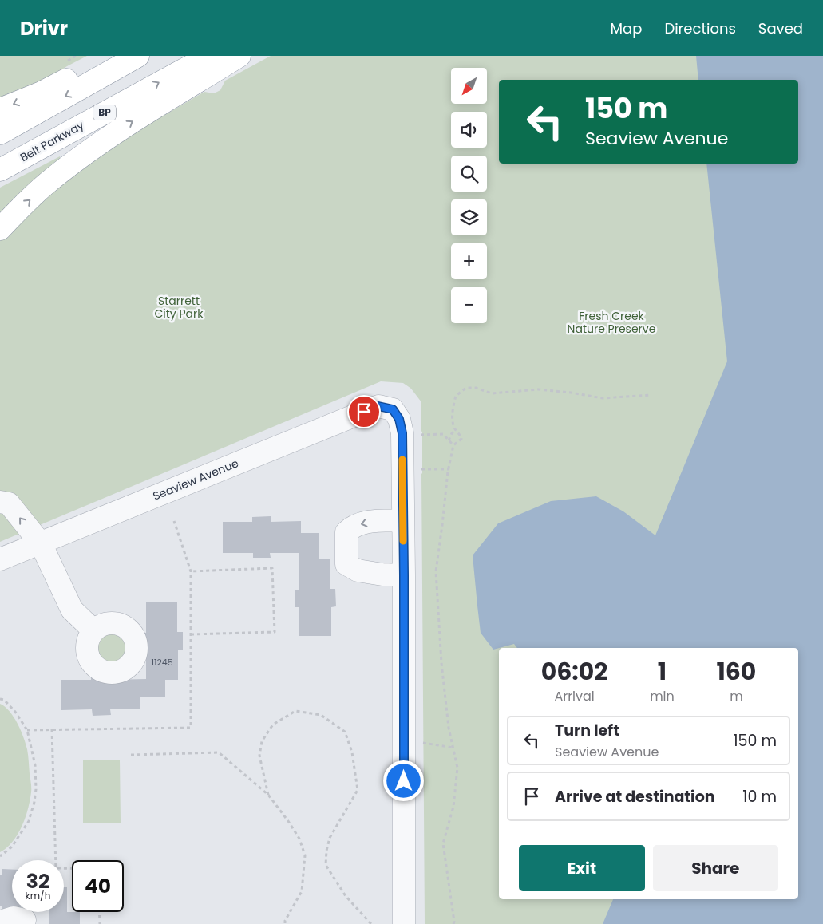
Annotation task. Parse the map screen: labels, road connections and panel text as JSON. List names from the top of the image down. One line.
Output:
{"streets":{"highway":["BP","Belt Parkway"],"street":["Seaview Avenue"]},"parks":["Starrett City Park","Fresh Creek Nature Preserve"],"house_numbers":["11245"],"north":"bottom left","page":{"header":"Drivr","nav":["Map","Directions","Saved"],"map_buttons":["+","−"],"turn":["150 m","Seaview Avenue"],"eta":["06:02","Arrival","1","min","160","m"],"list":[{"name":"Turn left","note":"Seaview Avenue","value":"150 m"},{"name":"Arrive at destination","value":"10 m"}],"buttons":["Exit","Share"],"speed":"32 km/h","limit":"40"}}
